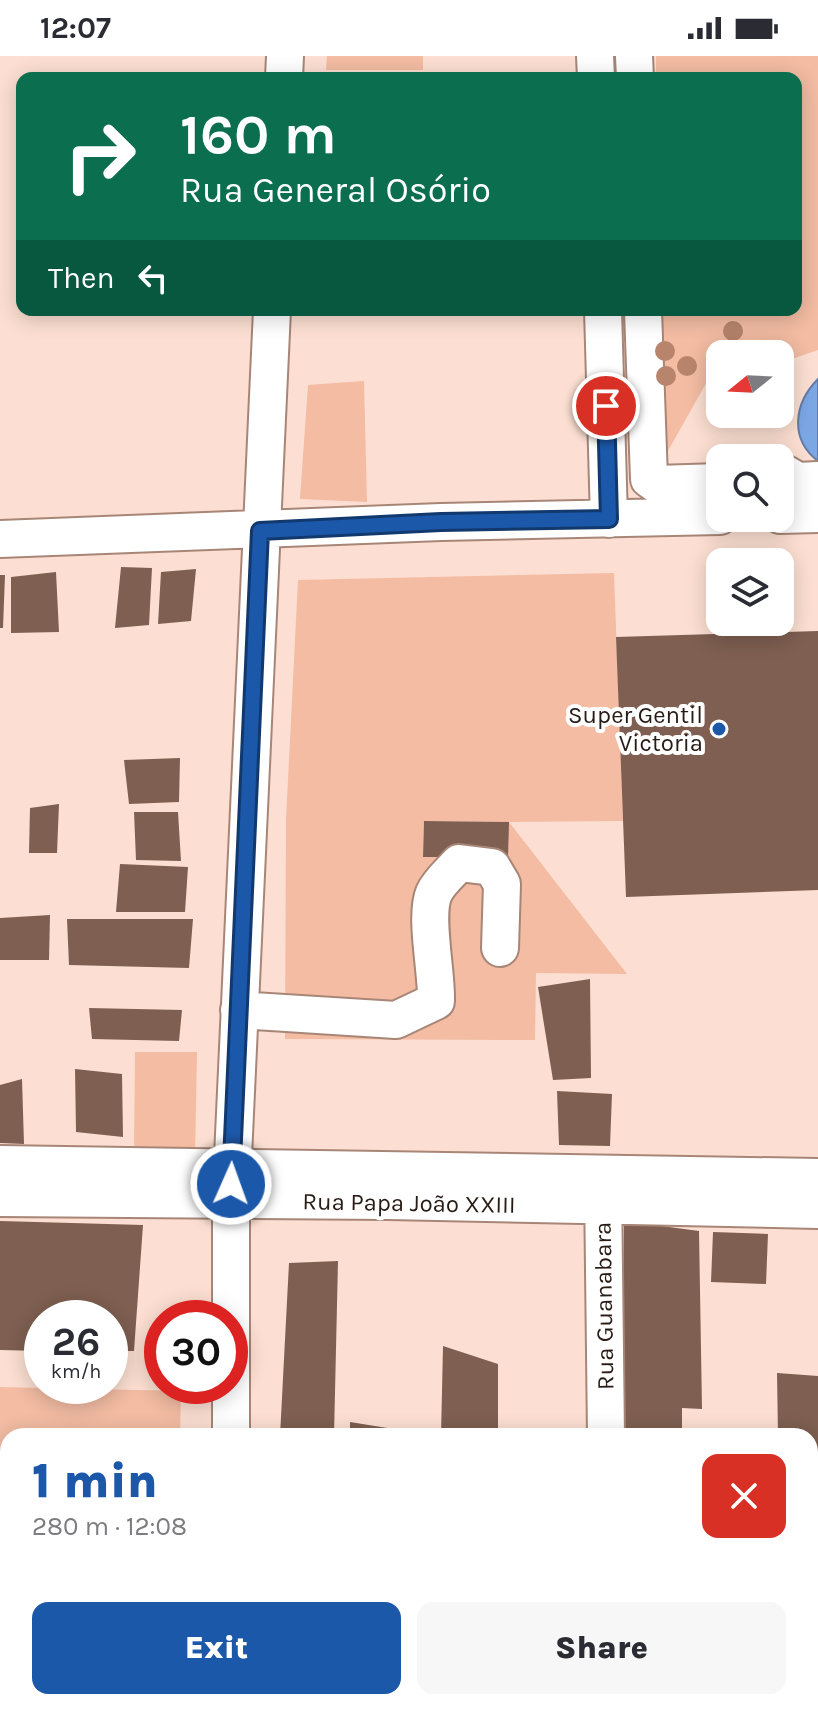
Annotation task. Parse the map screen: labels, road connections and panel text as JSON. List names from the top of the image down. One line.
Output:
{"streets":{"street":["Rua Papa João XXIII","Rua Guanabara"]},"crossings":[["Rua Papa João XXIII","Rua Guanabara"]],"places":["Super Gentil Victoria"],"north":"left","page":{"status":"12:07","turn":["160 m","Rua General Osório"],"then":"Then","speed":"26 km/h","limit":"30","heading":["1 min","280 m · 12:08"],"buttons":["Exit","Share"]}}
